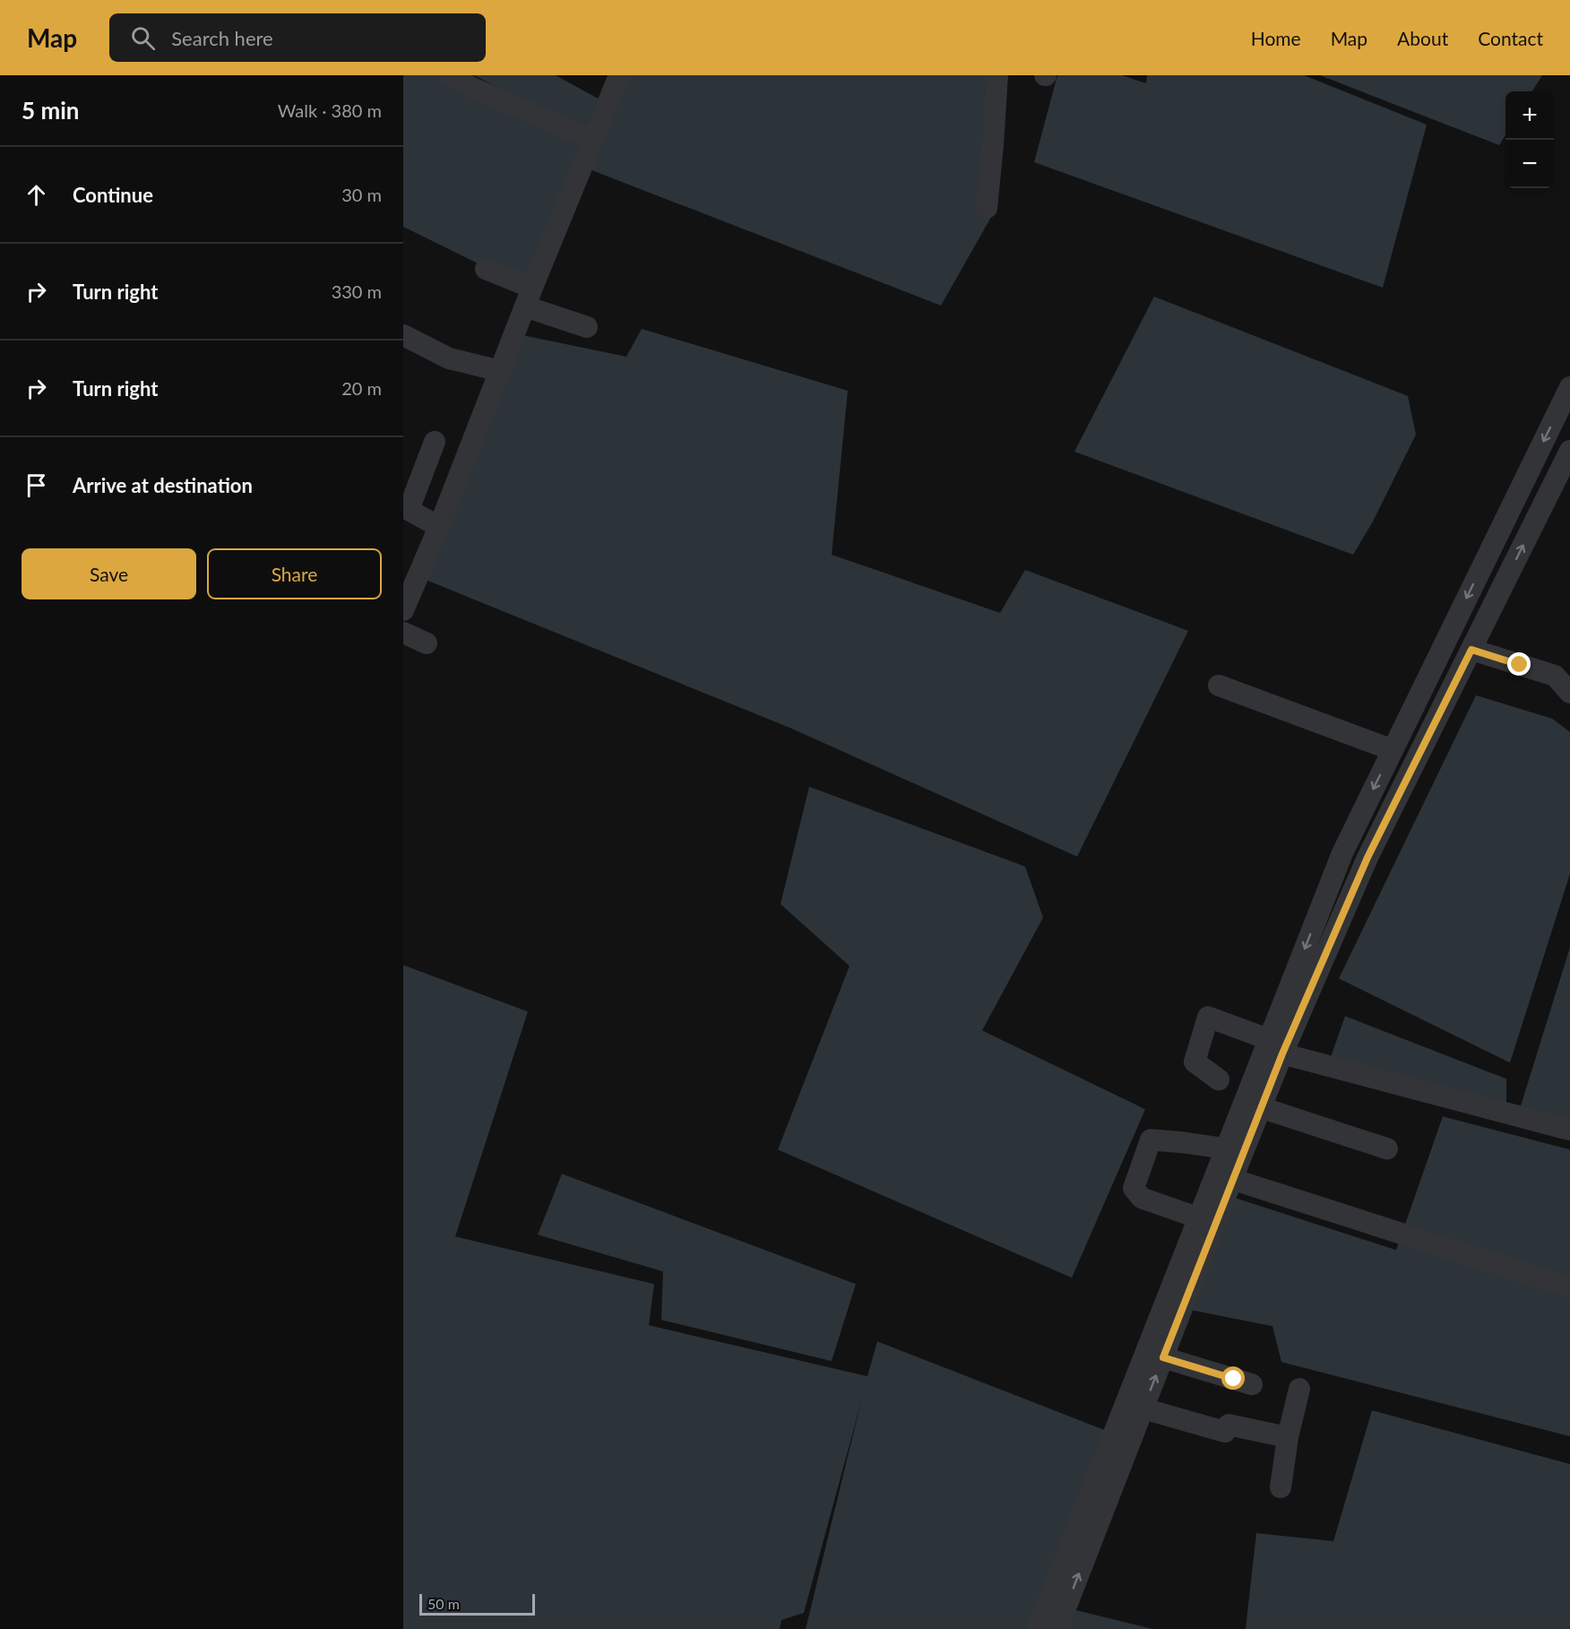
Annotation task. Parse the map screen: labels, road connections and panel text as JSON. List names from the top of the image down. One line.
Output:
{"scale_bar":"50 m","page":{"header":"Map","search":"Search here","nav":["Home","Map","About","Contact"],"heading":["5 min","Walk · 380 m"],"map_buttons":["+","−"],"list":[["Continue","30 m"],["Turn right","330 m"],["Turn right","20 m"],"Arrive at destination"],"buttons":["Save","Share"],"scale":"50 m"}}
